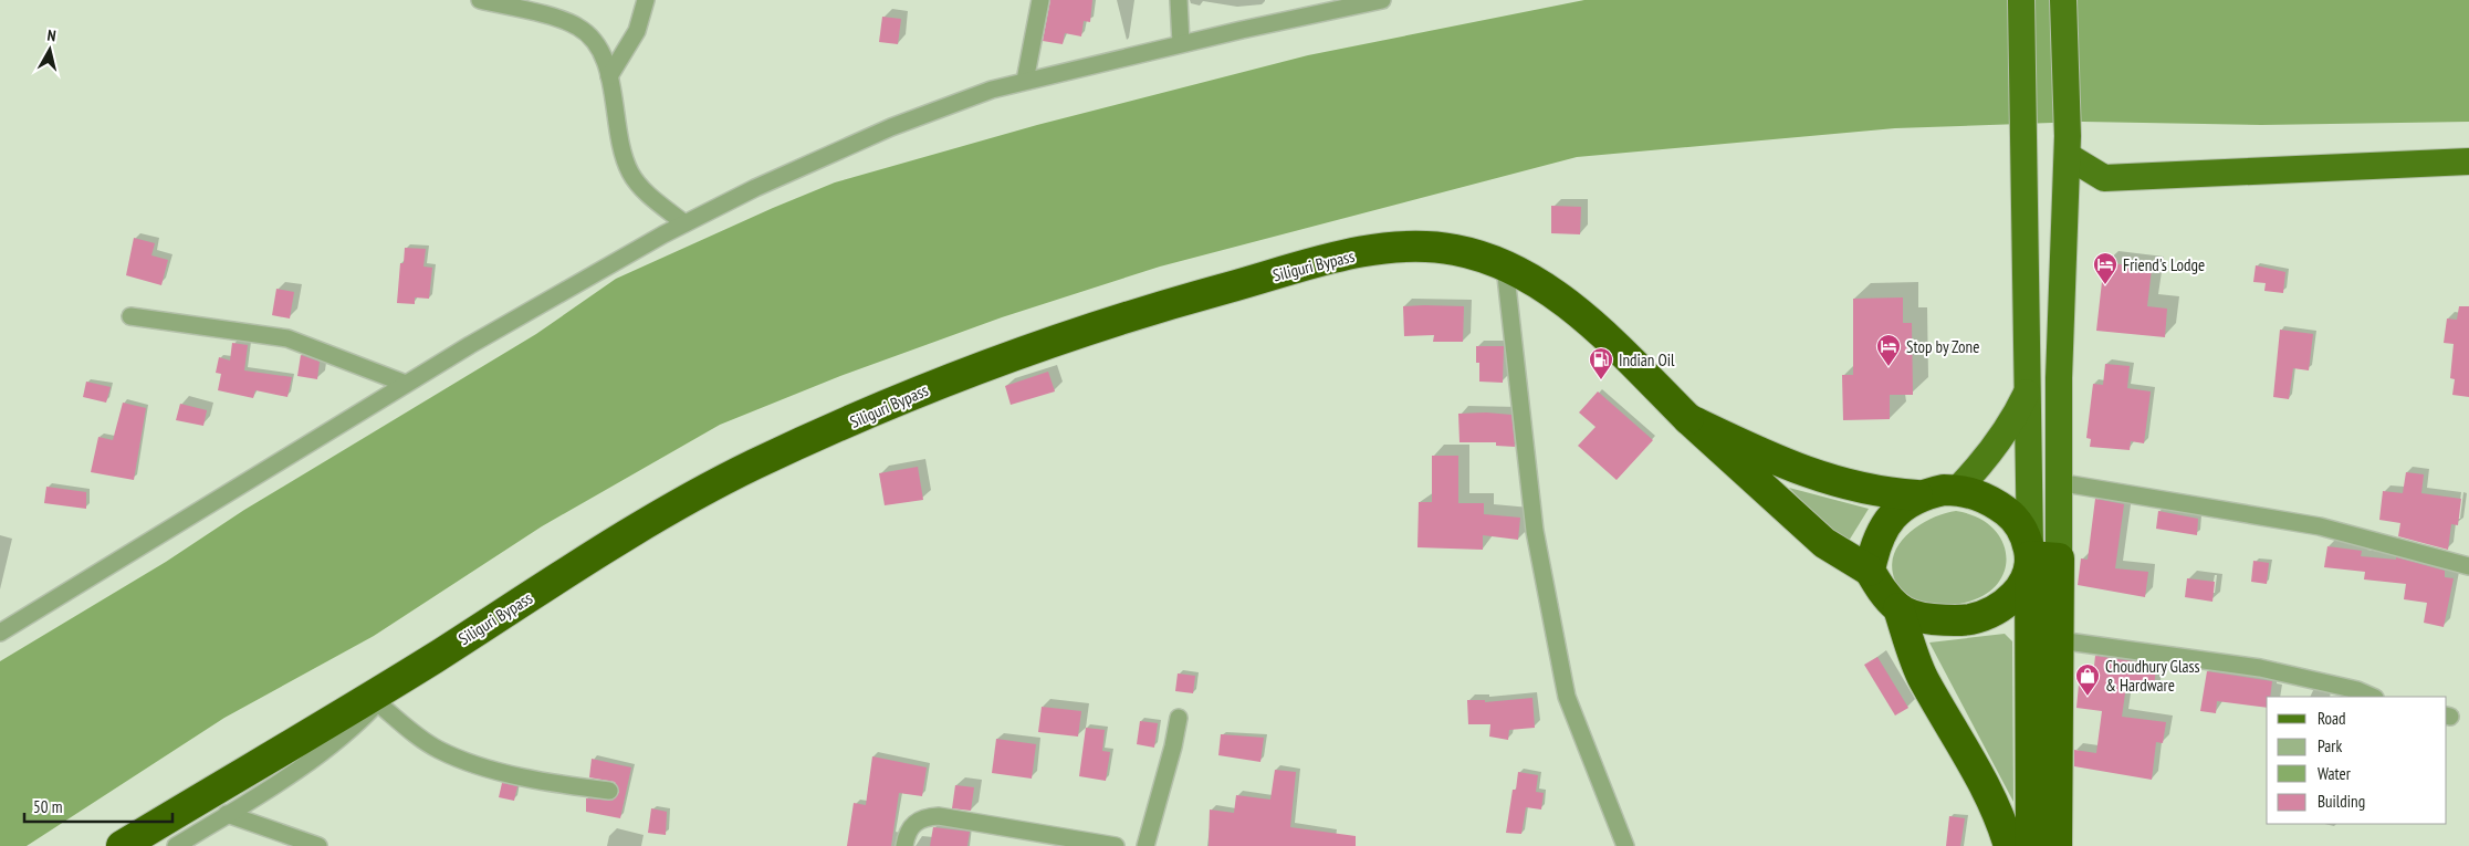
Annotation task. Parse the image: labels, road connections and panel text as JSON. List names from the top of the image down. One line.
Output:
{"streets":{"highway":["Siliguri Bypass"]},"places":{"hotel":["Friend's Lodge","Stop by Zone"],"fuel station":["Indian Oil"],"shop":["Choudhury Glass & Hardware"]},"legend":["Road","Park","Water","Building"],"scale_bar":"50 m","north":"top"}
